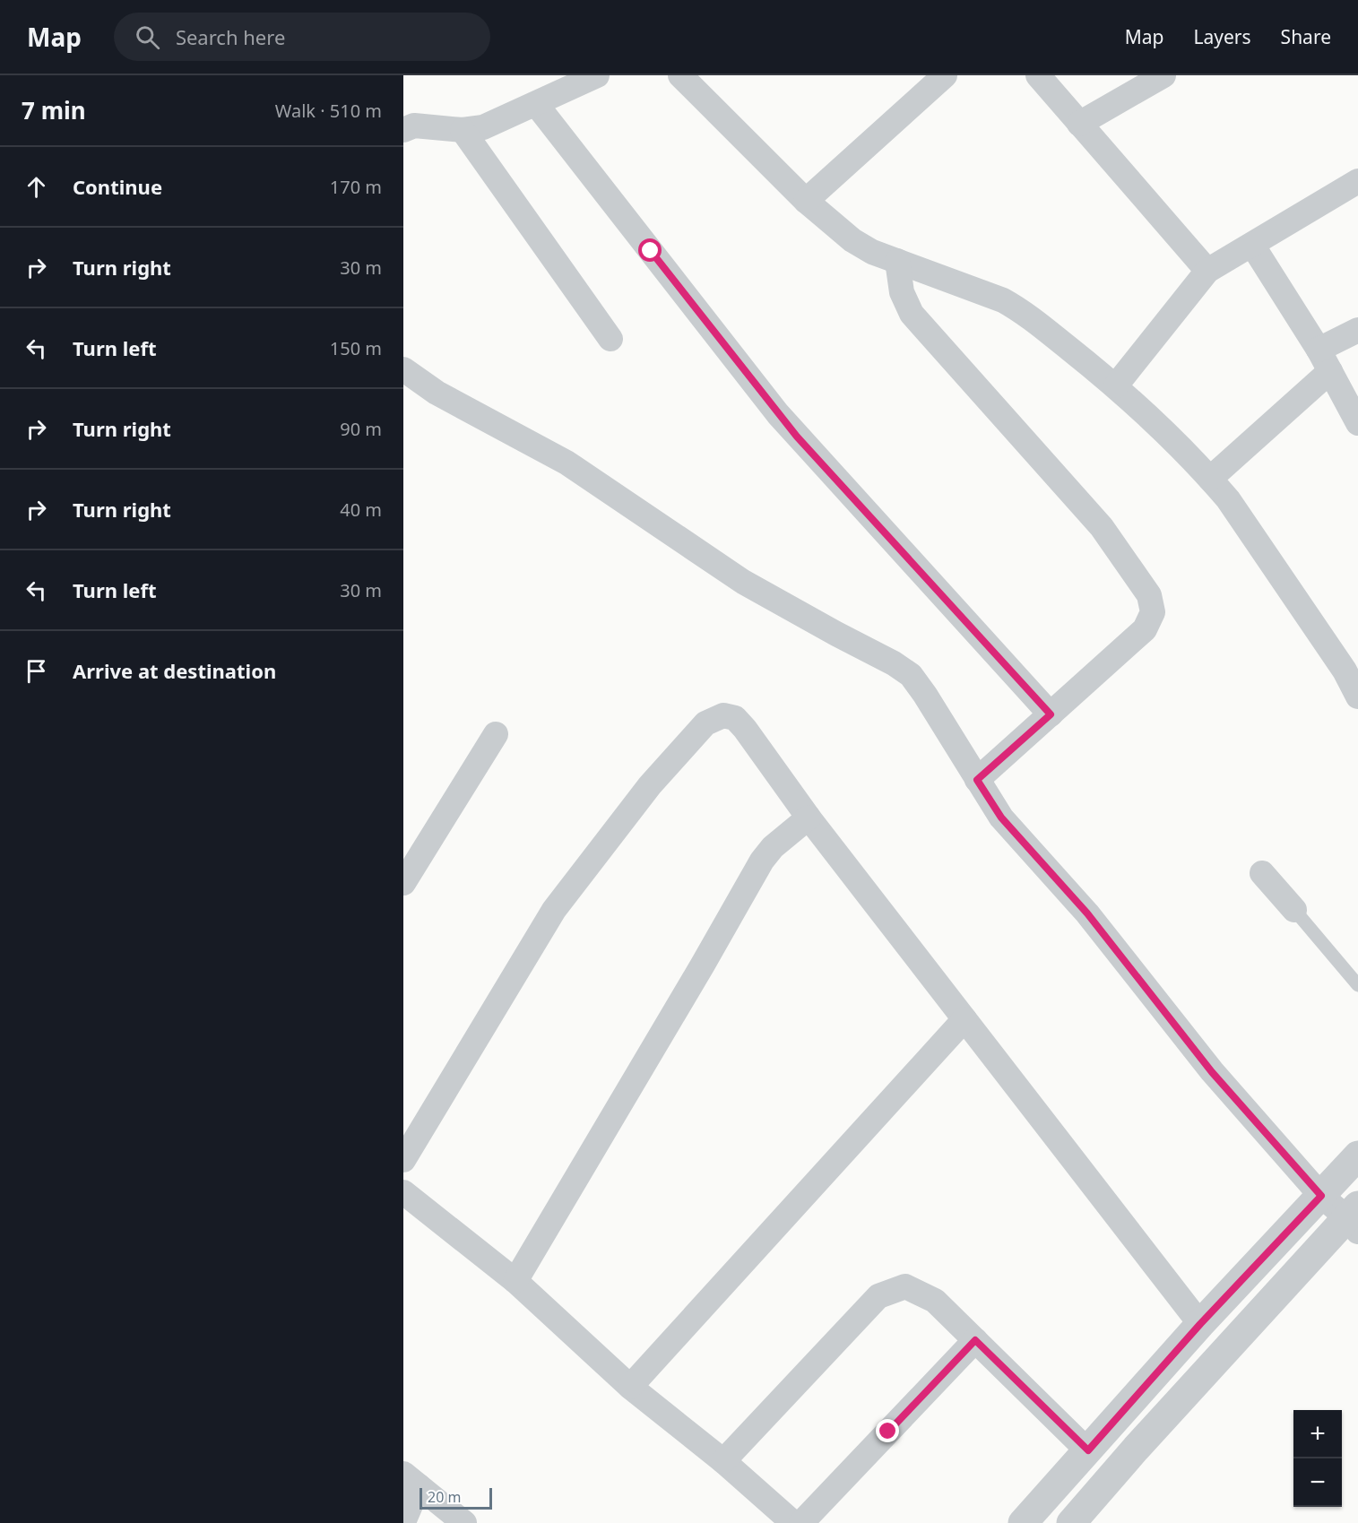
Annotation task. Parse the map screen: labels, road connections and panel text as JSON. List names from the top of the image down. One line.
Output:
{"scale_bar":"20 m","page":{"header":"Map","search":"Search here","nav":["Map","Layers","Share"],"heading":["7 min","Walk · 510 m"],"list":[["Continue","170 m"],["Turn right","30 m"],["Turn left","150 m"],["Turn right","90 m"],["Turn right","40 m"],["Turn left","30 m"],"Arrive at destination"],"map_buttons":["+","−"],"scale":"20 m"}}
